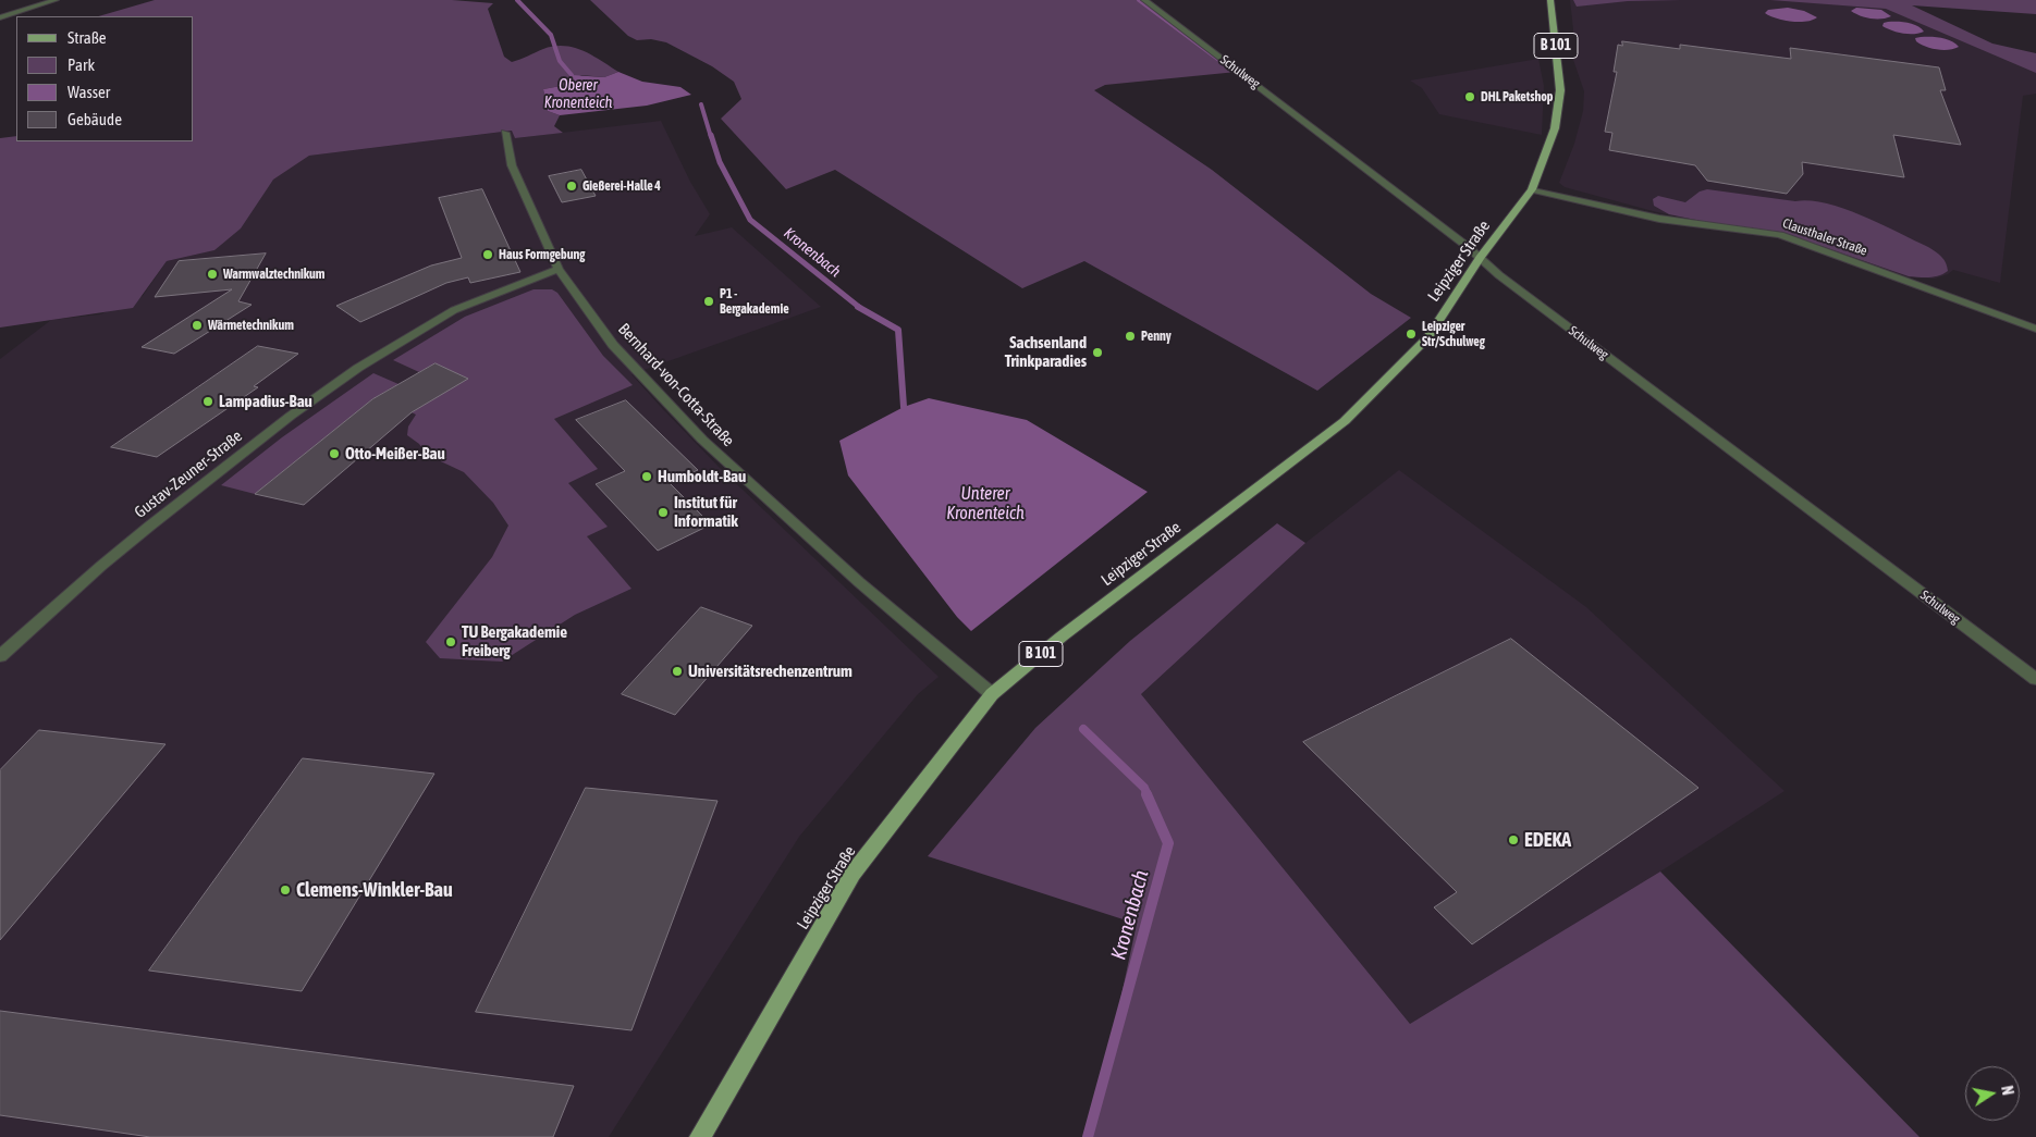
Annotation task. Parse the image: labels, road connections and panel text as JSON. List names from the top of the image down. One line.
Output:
{"streets":{"main road":["B 101","Leipziger Straße"],"street":["Schulweg","Clausthaler Straße","Bernhard-von-Cotta-Straße","Gustav-Zeuner-Straße"]},"crossings":[["Schulweg","Leipziger Straße"],["Clausthaler Straße","Leipziger Straße"],["Leipziger Straße","Bernhard-von-Cotta-Straße"],["Bernhard-von-Cotta-Straße","Gustav-Zeuner-Straße"]],"water":["Oberer Kronenteich","Kronenbach","Unterer Kronenteich"],"places":["DHL Paketshop","Gießerei-Halle 4","Haus Formgebung","Warmwalztechnikum","P1 - Bergakademie","Wärmetechnikum","Leipziger Str/Schulweg","Penny","Sachsenland Trinkparadies","Lampadius-Bau","Otto-Meißer-Bau","Humboldt-Bau","Institut für Informatik","TU Bergakademie Freiberg","Universitätsrechenzentrum","EDEKA","Clemens-Winkler-Bau"],"legend":["Straße","Park","Wasser","Gebäude"],"north":"right"}
